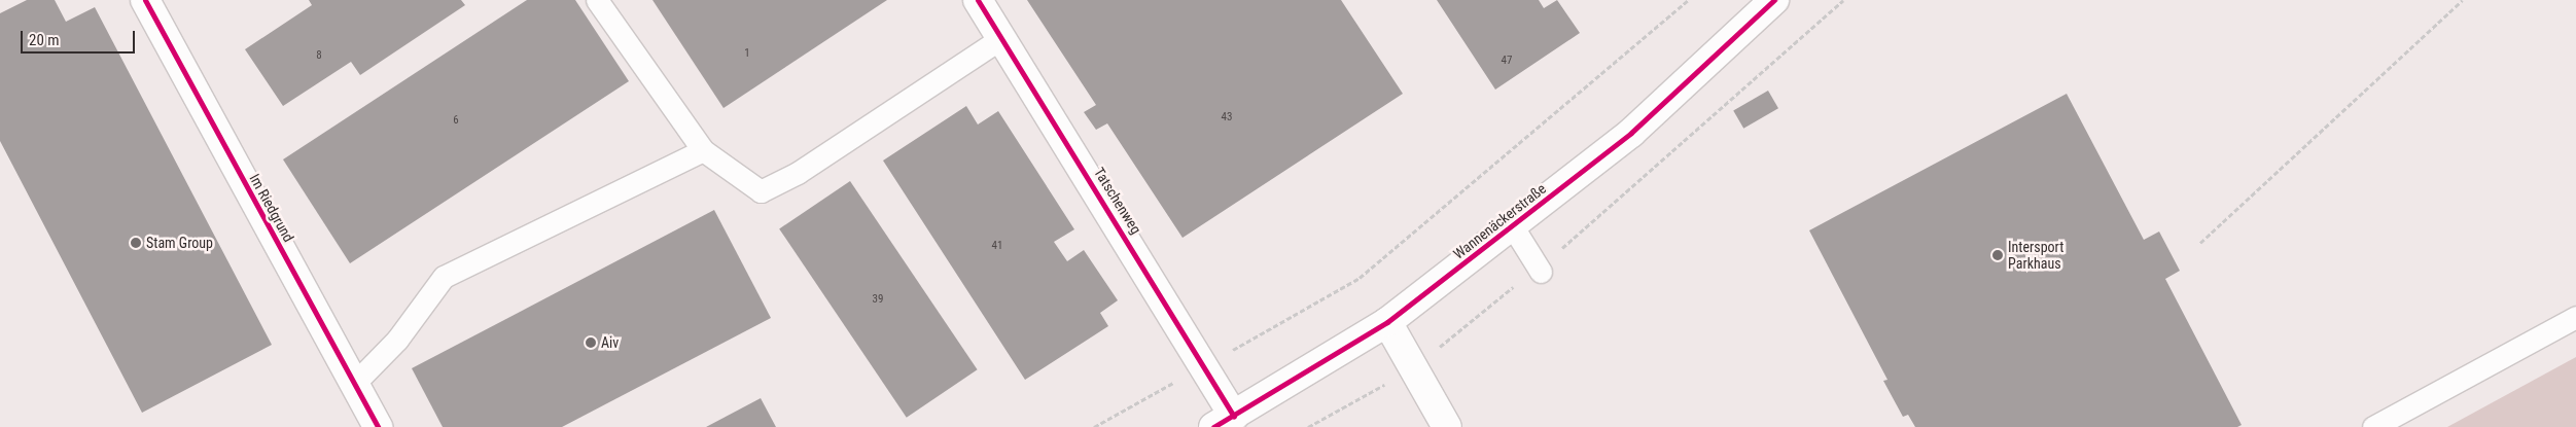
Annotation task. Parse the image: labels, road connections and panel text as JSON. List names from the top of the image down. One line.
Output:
{"streets":{"street":["Tatschenweg","Im Riedgrund","Wannenäckerstraße"]},"crossings":[["Tatschenweg","Wannenäckerstraße"]],"places":["Stam Group","Intersport Parkhaus","Aiv"],"house_numbers":["1","8","47","43","6","41","39"],"scale_bar":"20 m"}
